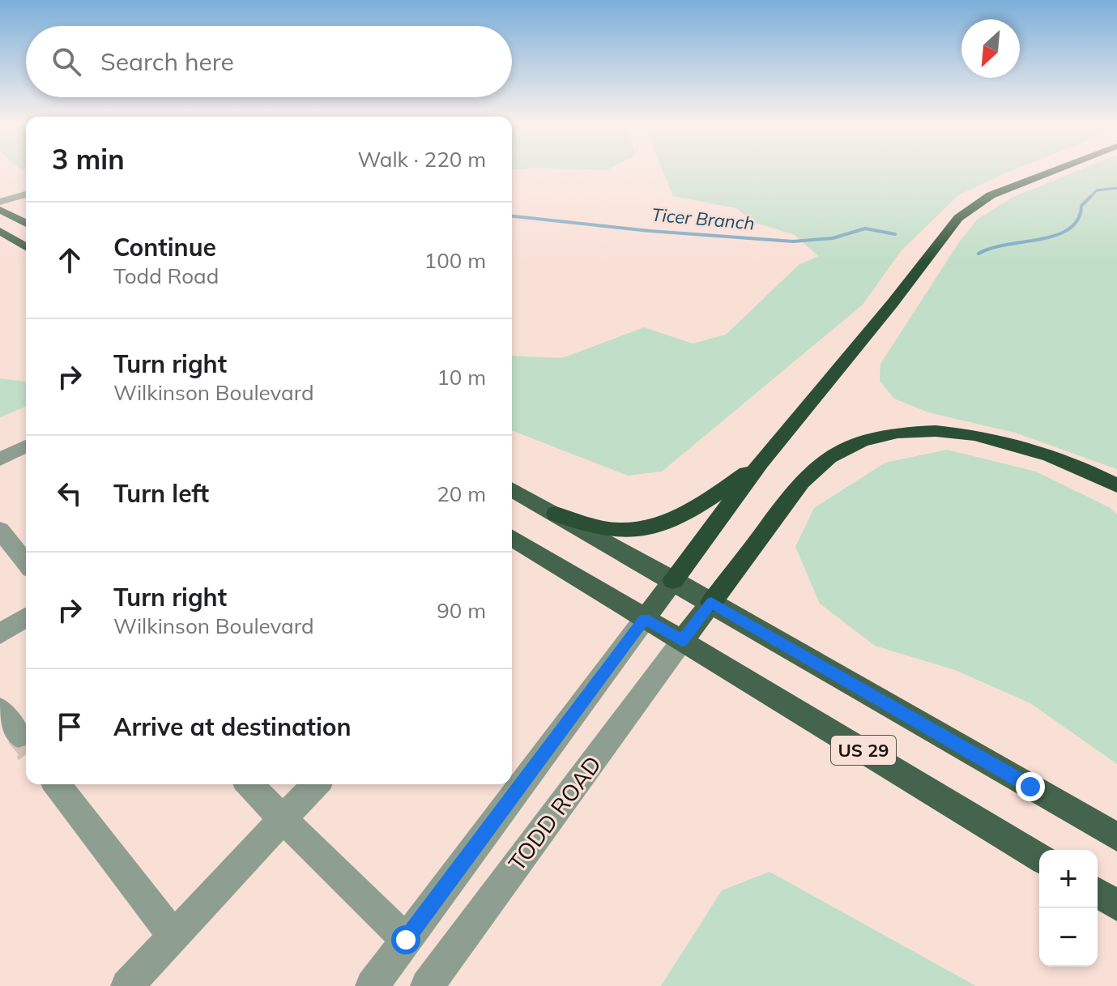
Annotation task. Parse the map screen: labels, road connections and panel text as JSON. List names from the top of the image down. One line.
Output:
{"streets":{"main road":["US 29"],"street":["TODD ROAD"]},"crossings":[["US 29","TODD ROAD"]],"water":["Ticer Branch"],"north":"bottom left","page":{"search":"Search here","heading":["3 min","Walk · 220 m"],"list":[["Continue","Todd Road","100 m"],["Turn right","Wilkinson Boulevard","10 m"],["Turn left","20 m"],["Turn right","Wilkinson Boulevard","90 m"],"Arrive at destination"],"map_buttons":["+","−"]}}
